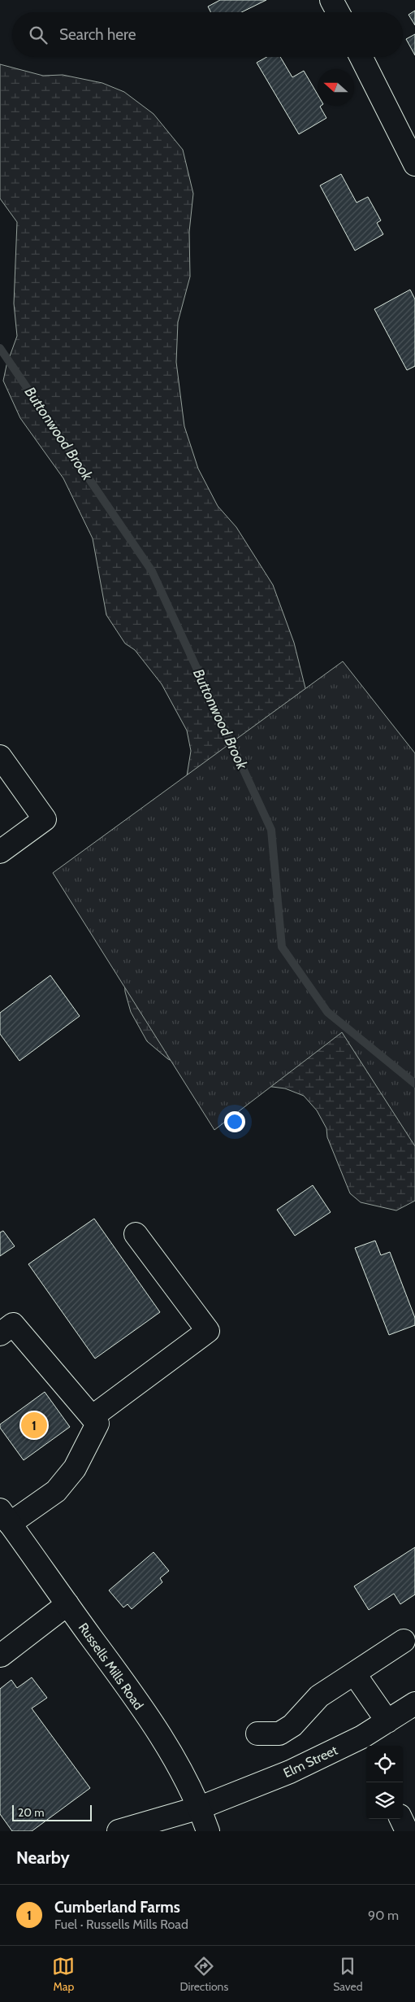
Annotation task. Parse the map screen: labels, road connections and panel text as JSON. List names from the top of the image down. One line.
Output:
{"streets":{"street":["Russells Mills Road","Elm Street"]},"crossings":[["Russells Mills Road","Elm Street"]],"water":["Buttonwood Brook"],"scale_bar":"20 m","north":"left","page":{"search":"Search here","pins":"1","scale":"20 m","heading":"Nearby","list":[{"mark":"1","name":"Cumberland Farms","note":"Fuel · Russells Mills Road","value":"90 m"}],"nav":["Map","Directions","Saved"]}}
